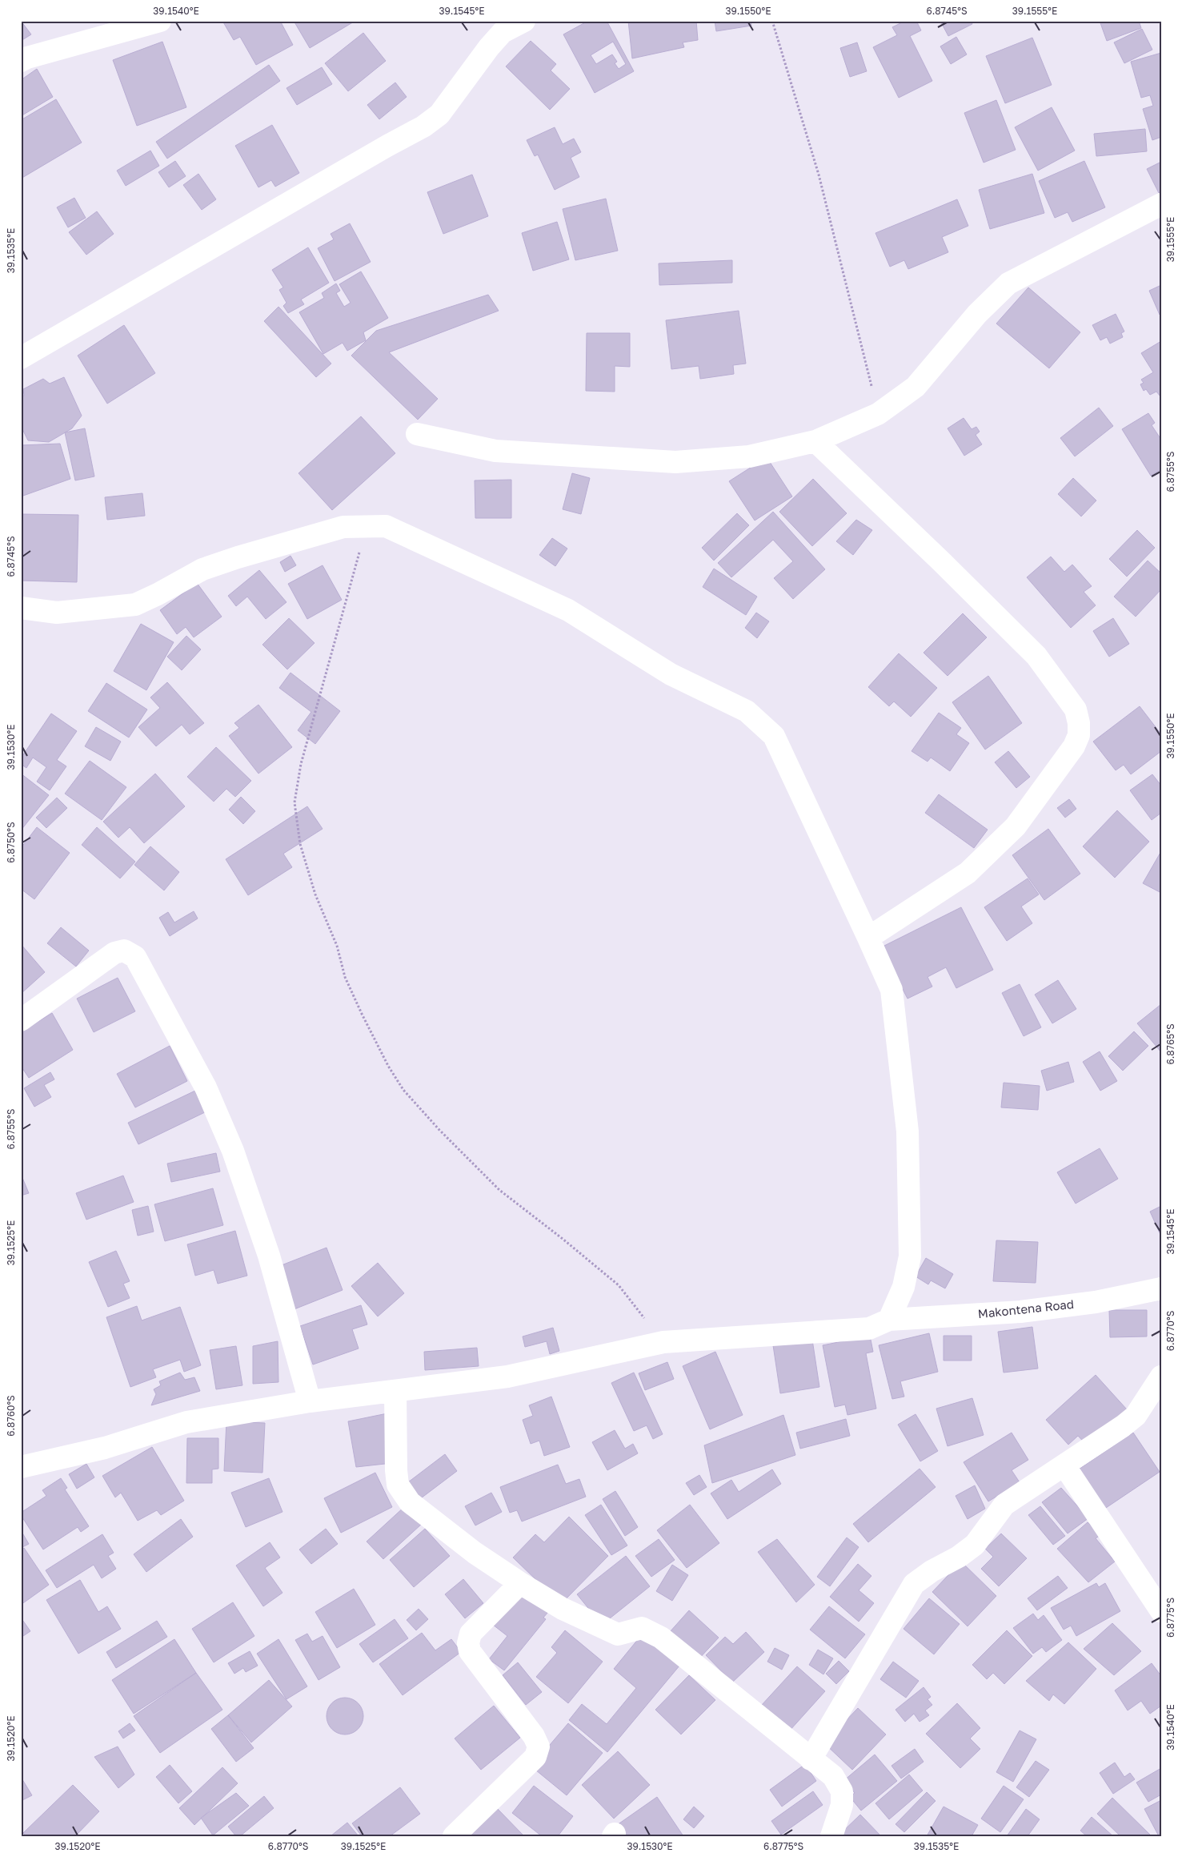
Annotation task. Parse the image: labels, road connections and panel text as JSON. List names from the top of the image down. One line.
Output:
{"streets":{"street":["Makontena Road"]},"coordinates":["39.1540°E","39.1545°E","39.1550°E","6.8745°S","39.1555°E","39.1535°E","6.8755°S","39.1530°E","6.8750°S","6.8765°S","39.1525°E","6.8770°S","6.8760°S","6.8775°S","39.1520°E"]}
